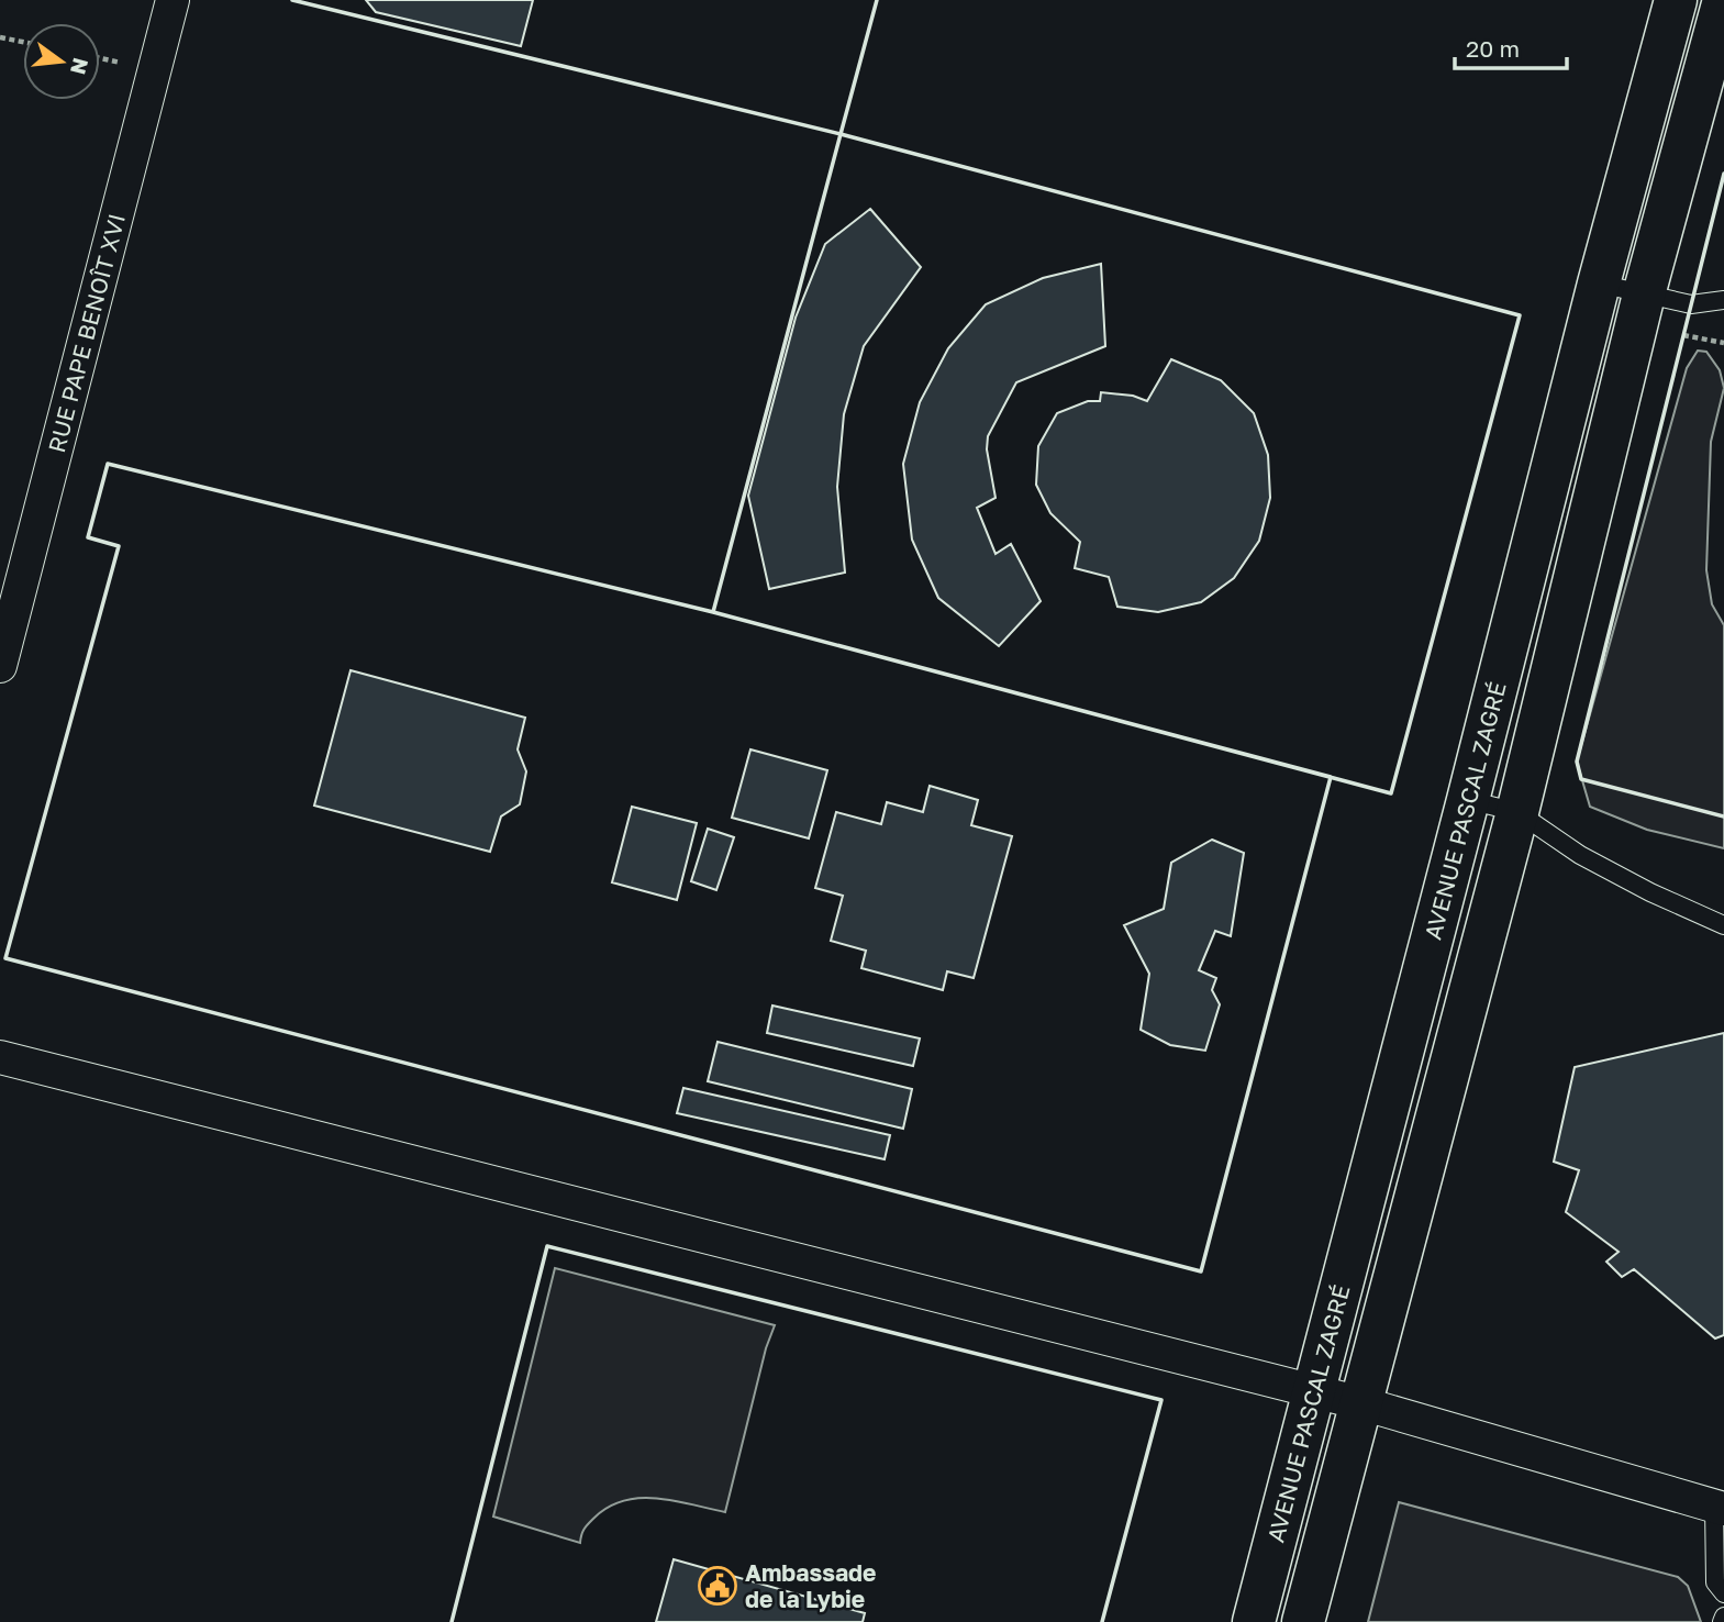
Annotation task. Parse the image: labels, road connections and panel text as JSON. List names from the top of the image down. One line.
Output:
{"streets":{"main road":["AVENUE PASCAL ZAGRÉ"],"street":["RUE PAPE BENOÎT XVI"]},"places":{"public building":["Ambassade de la Lybie"]},"scale_bar":"20 m","north":"right"}
